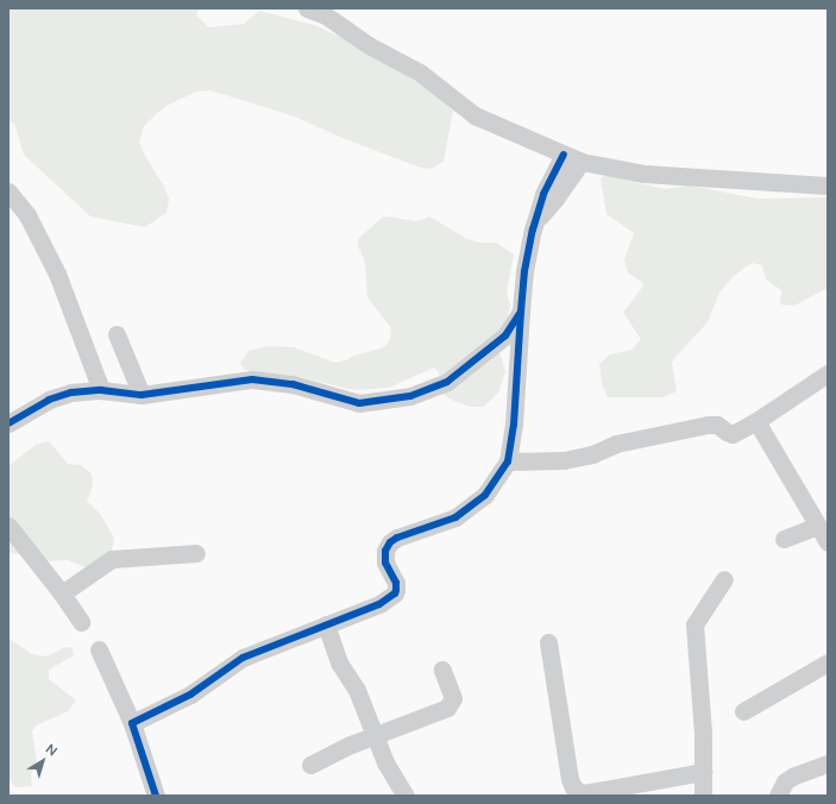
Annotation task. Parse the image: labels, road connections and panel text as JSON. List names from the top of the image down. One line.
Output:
{"north":"top right"}
